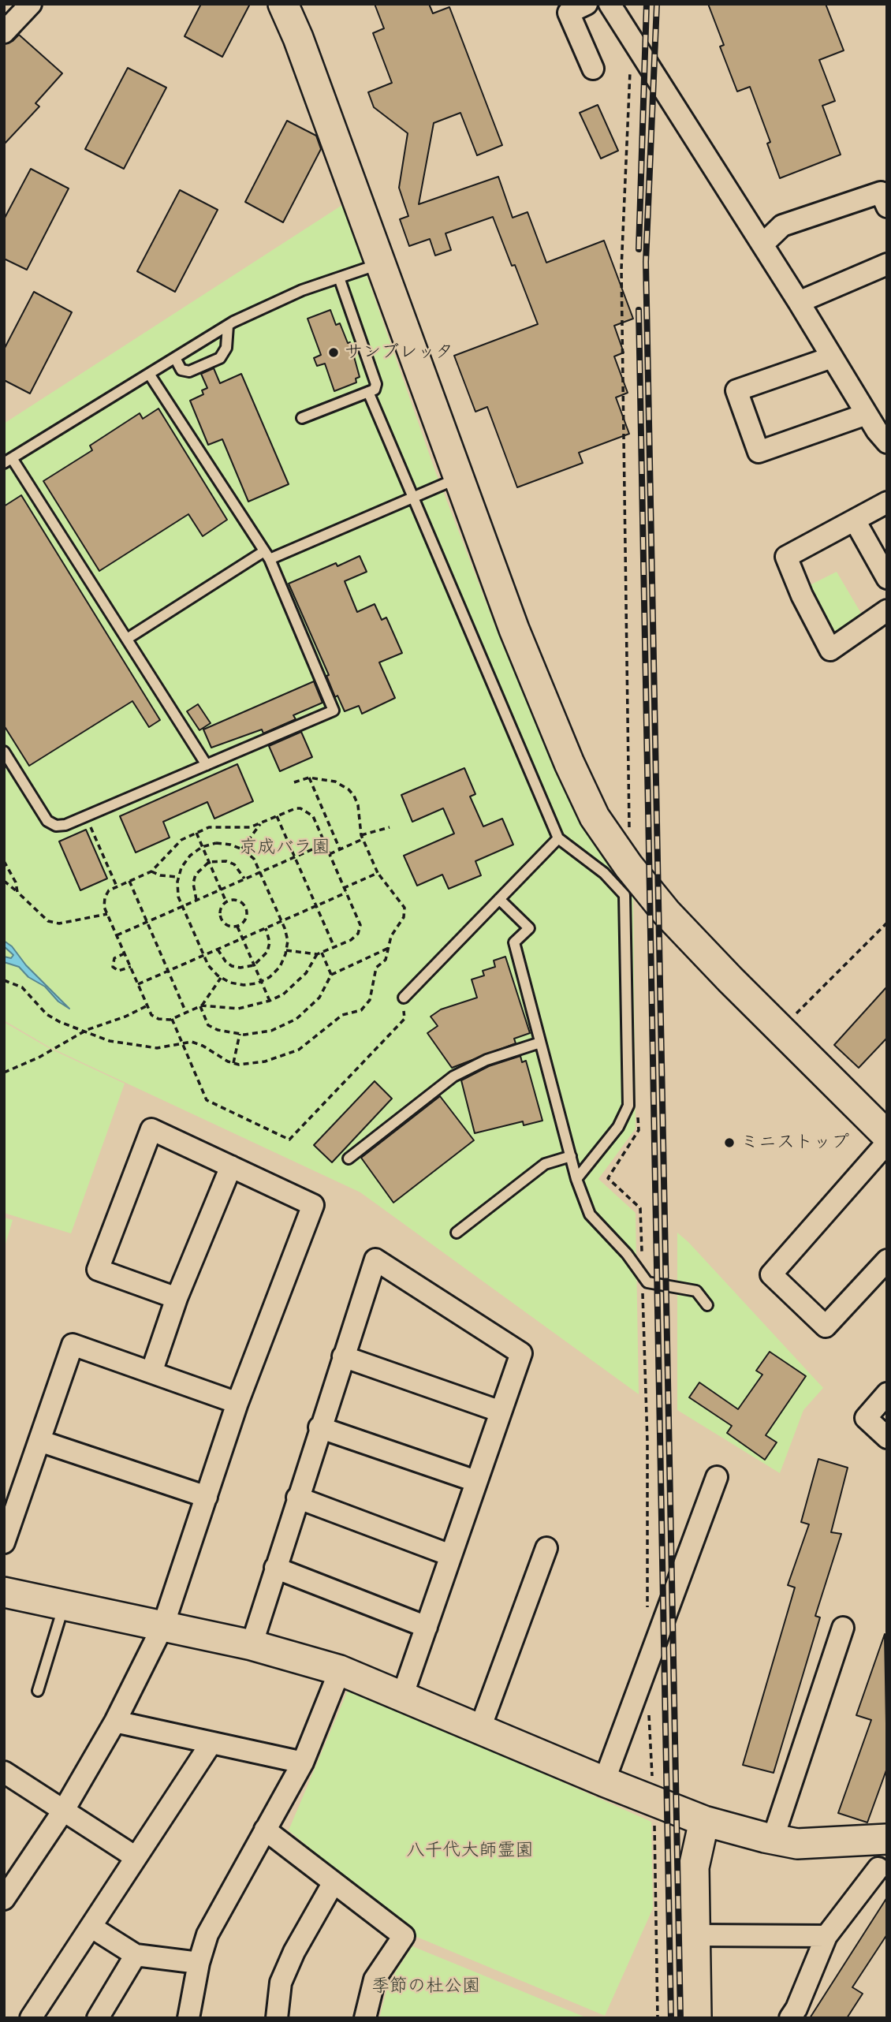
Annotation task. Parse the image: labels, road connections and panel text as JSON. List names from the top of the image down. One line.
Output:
{"parks":["京成バラ園","八千代大師霊園","季節の杜公園"],"places":["サンブレッタ","ミニストップ"]}
